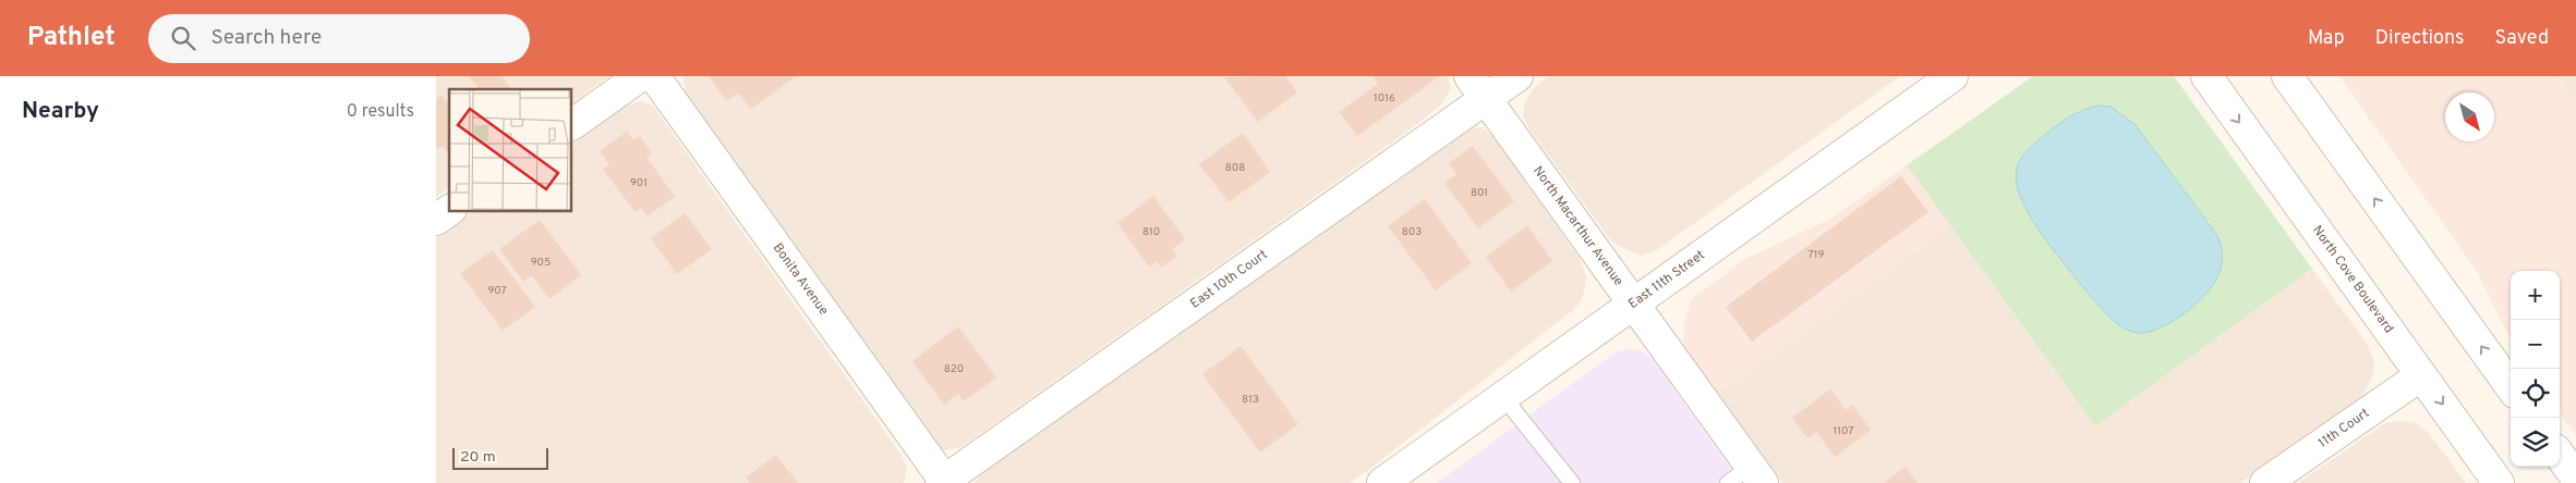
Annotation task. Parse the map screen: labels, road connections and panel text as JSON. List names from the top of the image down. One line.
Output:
{"streets":{"street":["North Macarthur Avenue","Bonita Avenue","East 10th Court","East 11th Street","North Cove Boulevard","11th Court"]},"crossings":[["North Macarthur Avenue","East 10th Court"],["North Macarthur Avenue","East 11th Street"],["Bonita Avenue","East 10th Court"],["North Cove Boulevard","11th Court"]],"house_numbers":["1016","808","901","801","810","803","719","905","907","820","813","1107"],"scale_bar":"20 m","north":"bottom right","page":{"header":"Pathlet","search":"Search here","nav":["Map","Directions","Saved"],"heading":["Nearby","0 results"],"map_buttons":["+","−"],"scale":"20 m"}}
